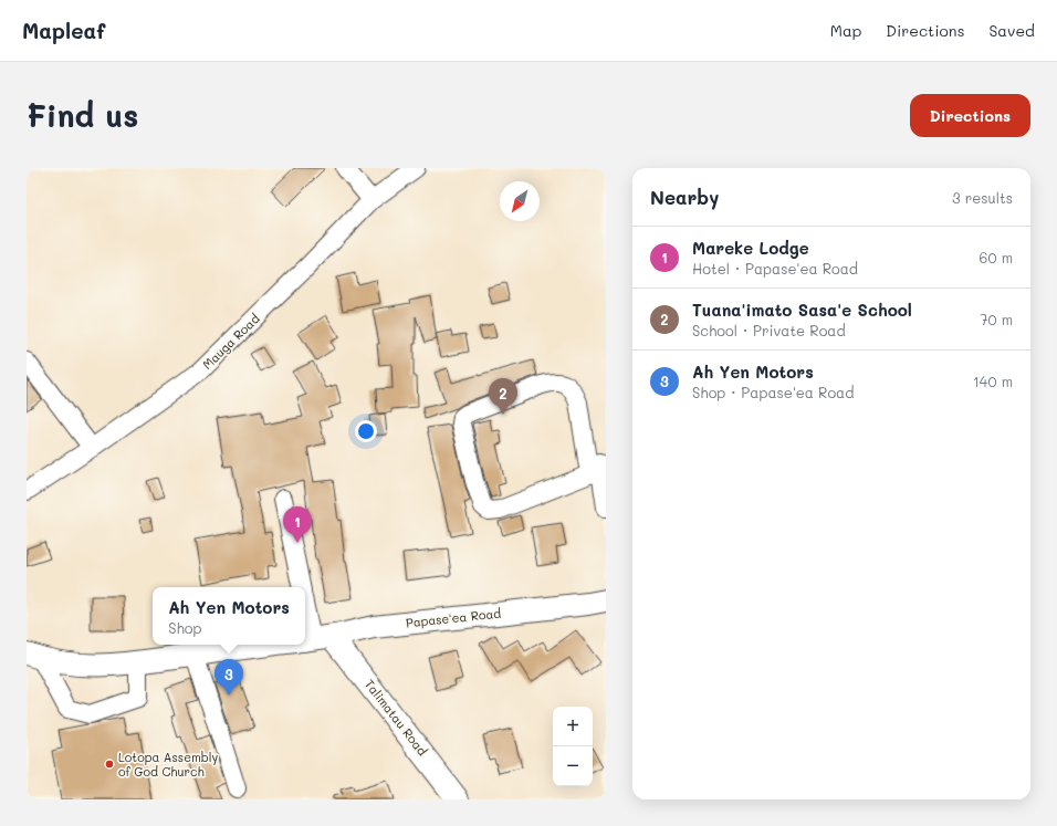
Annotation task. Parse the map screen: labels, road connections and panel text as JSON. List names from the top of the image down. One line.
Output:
{"streets":{"main road":["Papase'ea Road","Talimatau Road"],"street":["Mauga Road"]},"crossings":[["Papase'ea Road","Talimatau Road"]],"places":["Lotopa Assembly of God Church"],"north":"bottom left","page":{"header":"Mapleaf","nav":["Map","Directions","Saved"],"buttons":"Directions","title":"Find us","heading":["Nearby","3 results"],"list":[{"mark":"1","name":"Mareke Lodge","note":"Hotel · Papase'ea Road","value":"60 m"},{"mark":"2","name":"Tuana'imato Sasa'e School","note":"School · Private Road","value":"70 m"},{"mark":"3","name":"Ah Yen Motors","note":"Shop · Papase'ea Road","value":"140 m"}],"pins":["2","1","3"],"popup":["Ah Yen Motors","Shop"],"map_buttons":["+","−"]}}
